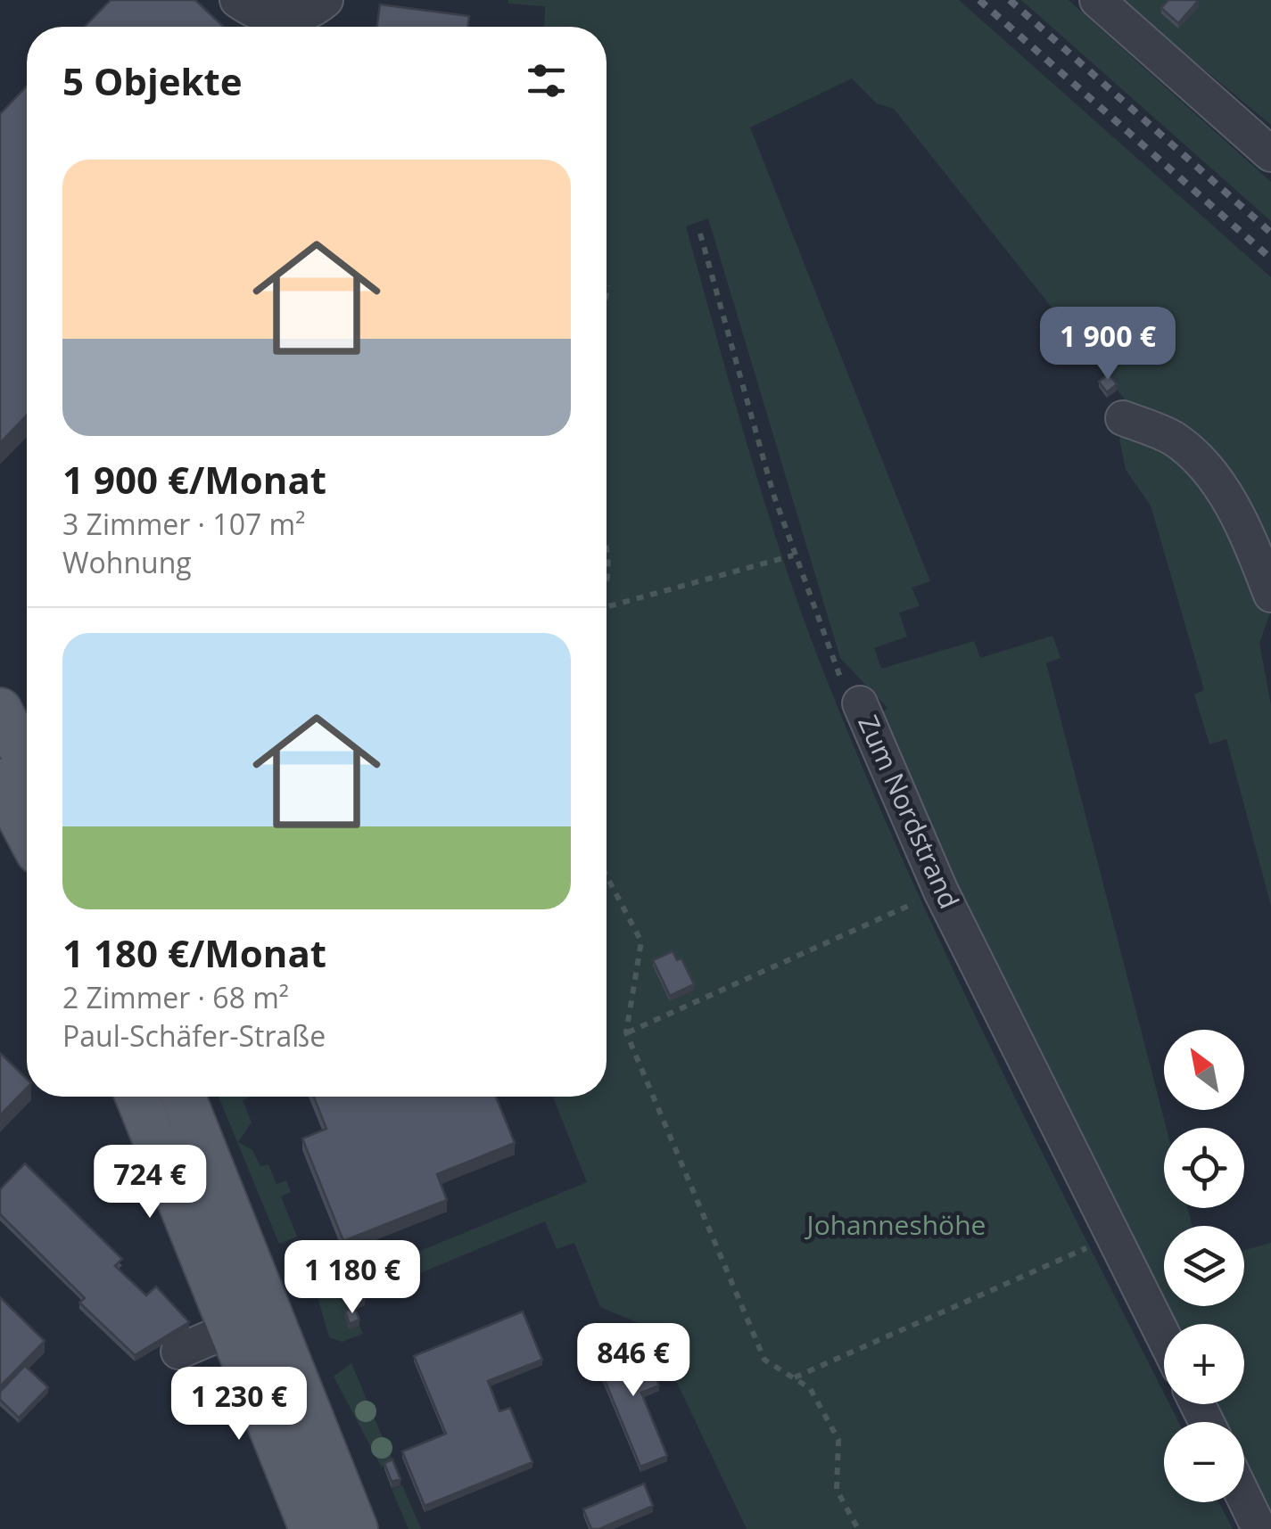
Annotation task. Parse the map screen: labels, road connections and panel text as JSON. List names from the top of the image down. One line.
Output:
{"streets":{"street":["Zum Nordstrand"]},"parks":["Johanneshöhe"],"north":"top left","page":{"heading":"5 Objekte","list":[{"name":"1 900 €/Monat","note":"3 Zimmer · 107 m² · Wohnung"},{"name":"1 180 €/Monat","note":"2 Zimmer · 68 m² · Paul-Schäfer-Straße"}],"price":["1 900 €","724 €","1 180 €","846 €","1 230 €"],"map_buttons":["+","−"]}}
